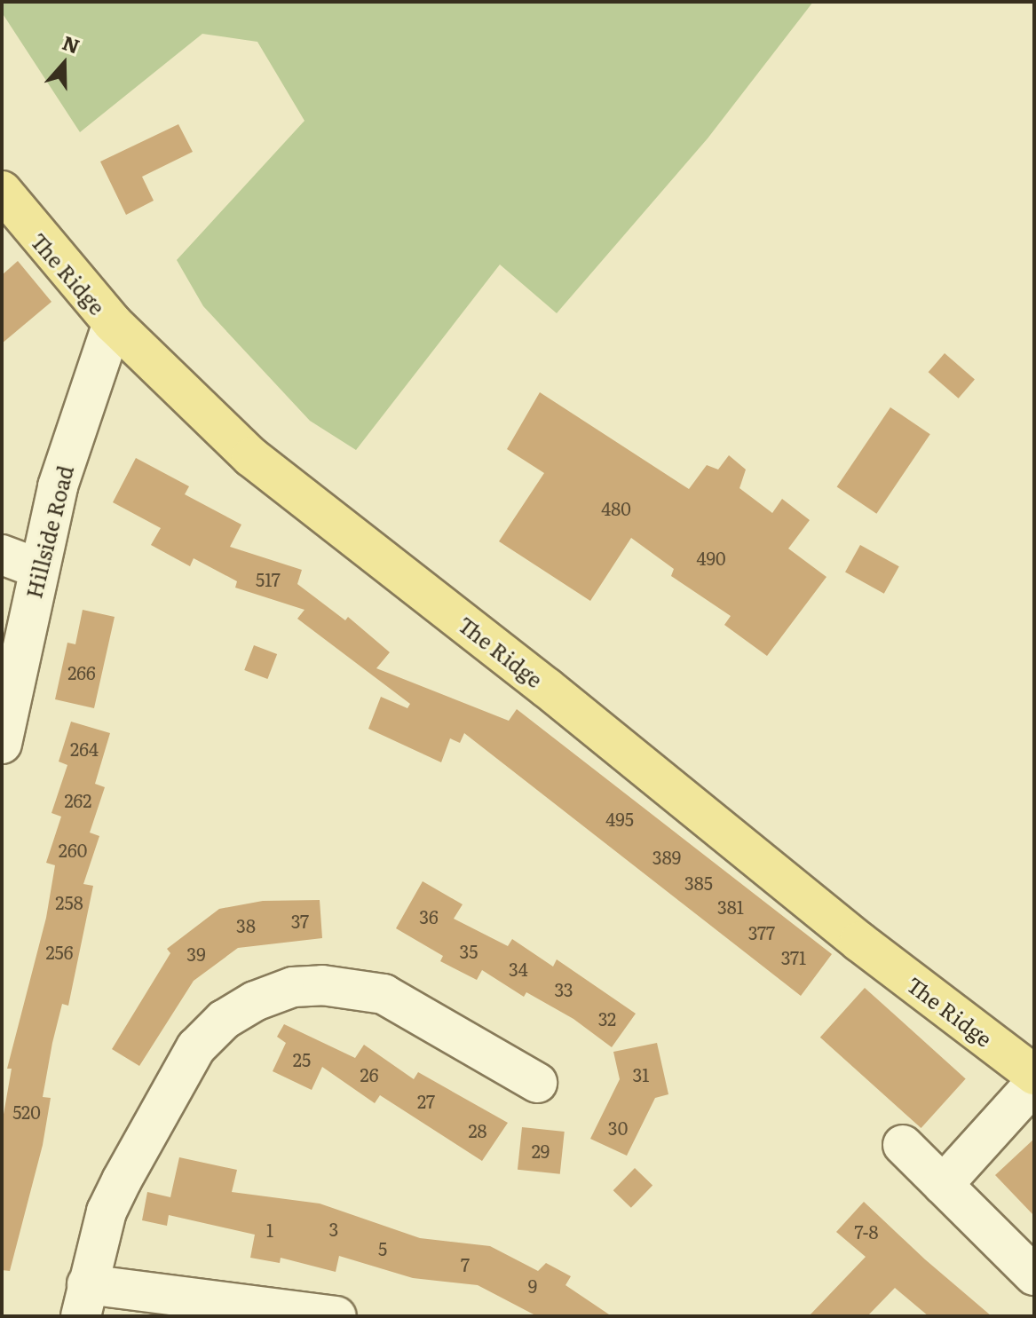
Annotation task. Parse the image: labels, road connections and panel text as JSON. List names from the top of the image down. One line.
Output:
{"streets":{"main road":["The Ridge"],"street":["Hillside Road"]},"crossings":[["The Ridge","Hillside Road"]],"house_numbers":["480","490","517","266","264","262","495","260","389","385","258","381","36","37","38","377","35","256","39","371","34","33","32","25","26","31","27","520","30","28","29","3","1","7-8","5","7","9"],"north":"top"}
